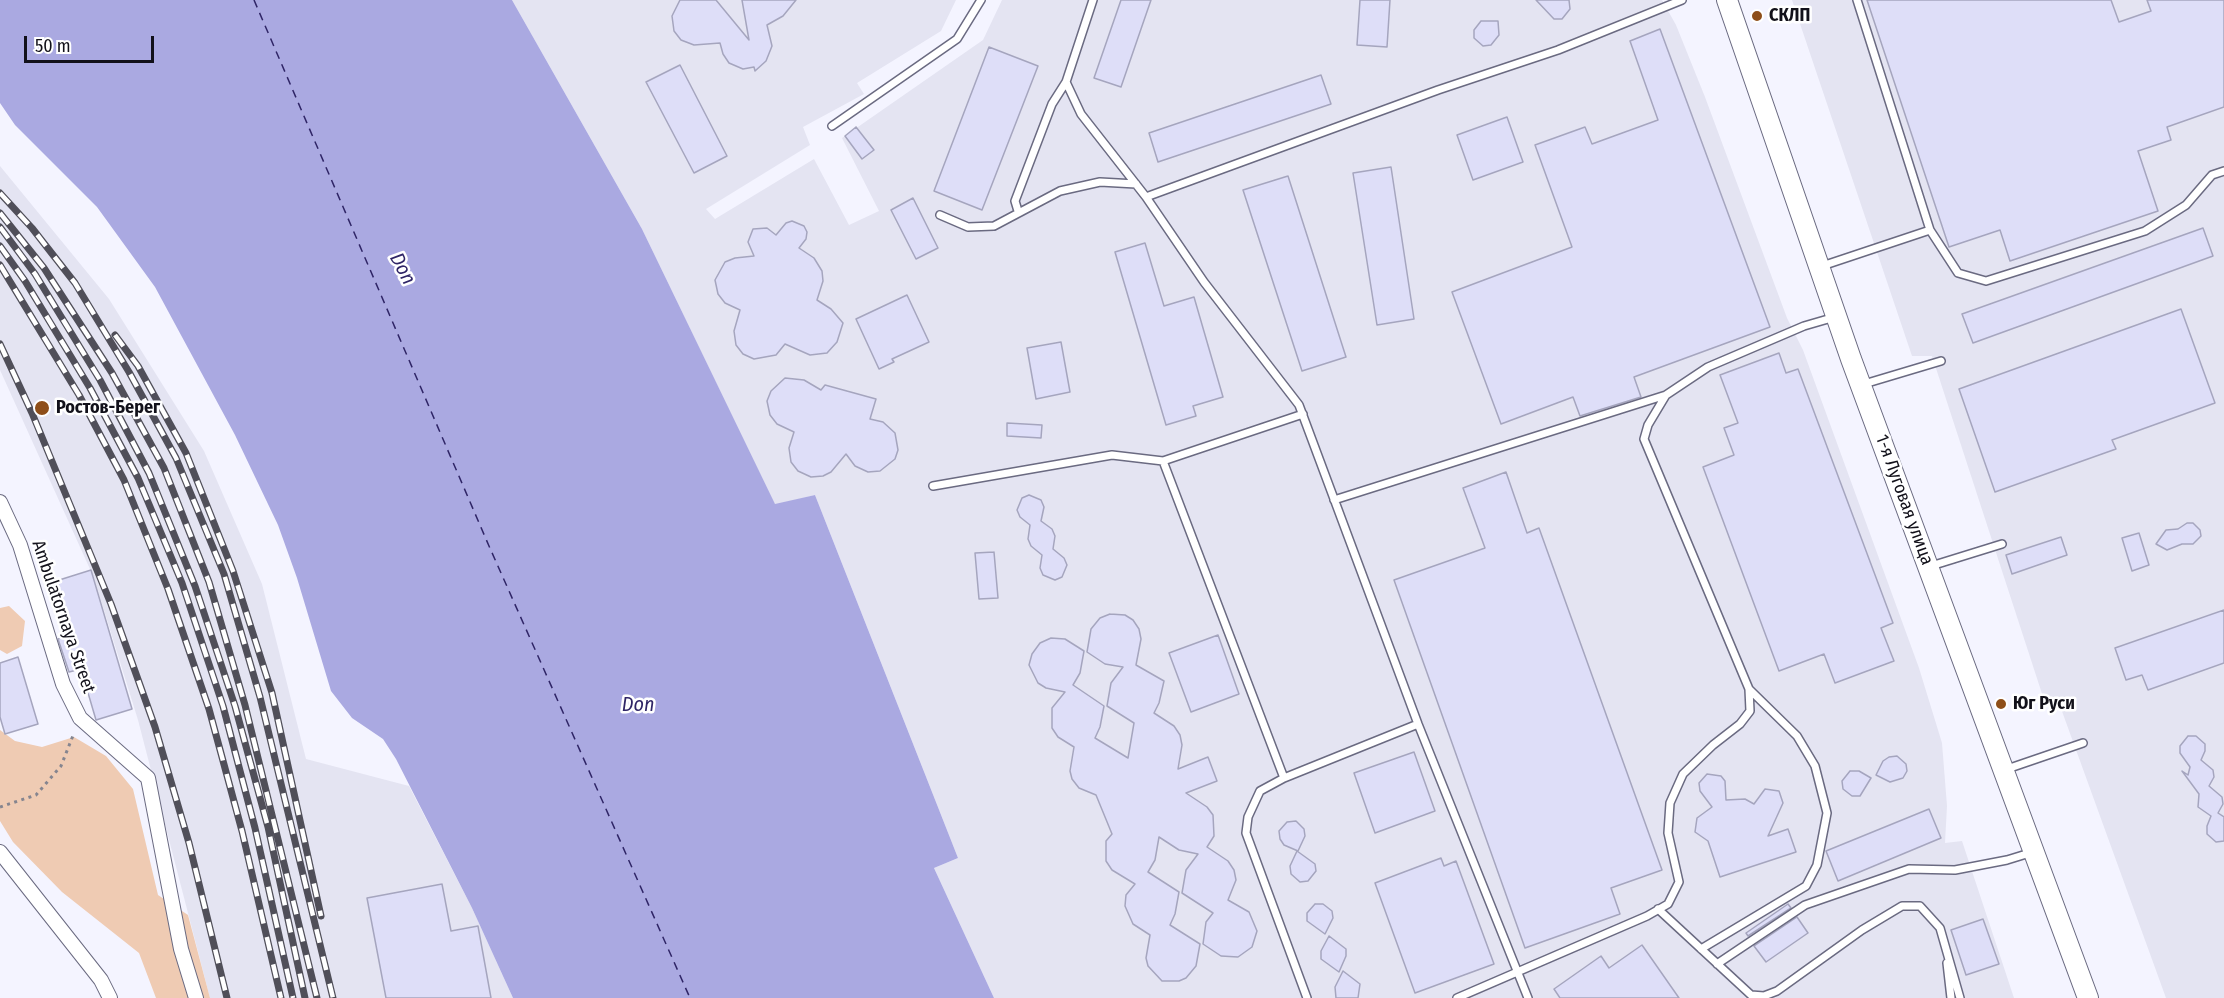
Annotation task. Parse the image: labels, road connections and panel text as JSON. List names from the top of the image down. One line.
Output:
{"streets":{"main road":["1-я Луговая улица"],"street":["Ambulatornaya Street"]},"water":["Don"],"places":["СКЛП","Ростов-Берег","Юг Руси"],"scale_bar":"50 m"}
